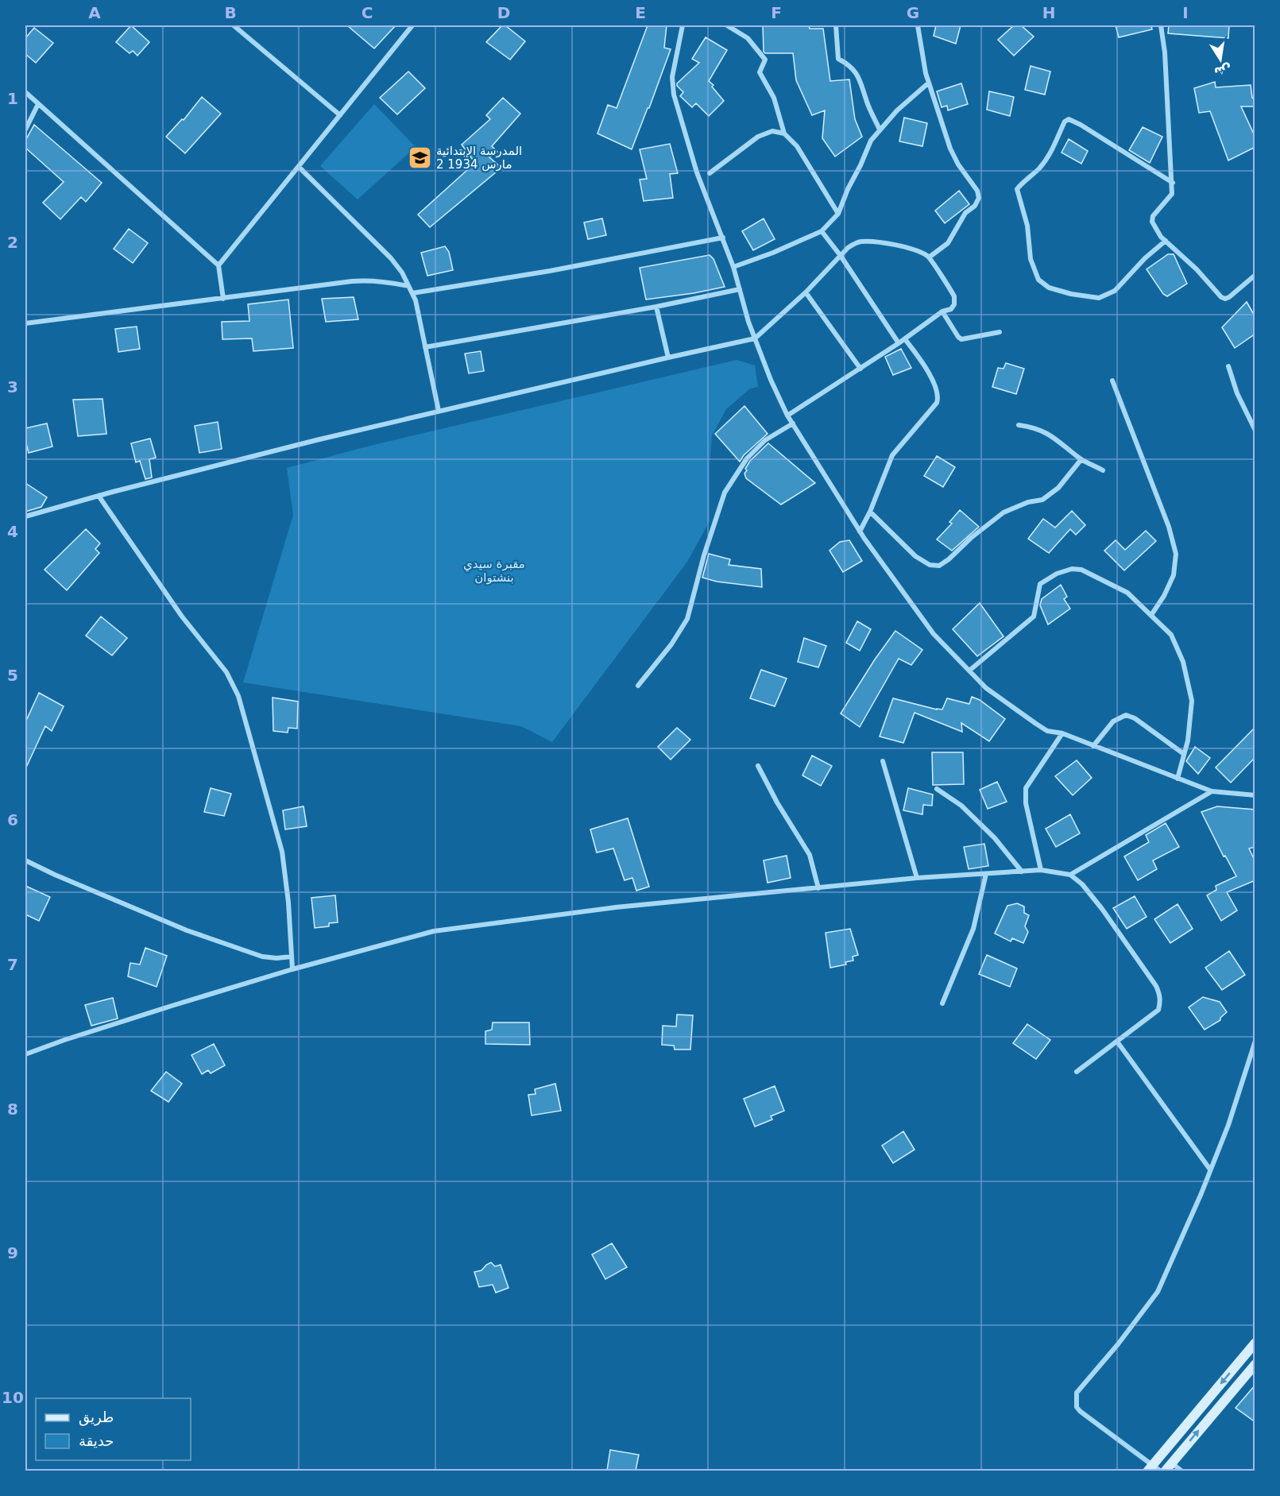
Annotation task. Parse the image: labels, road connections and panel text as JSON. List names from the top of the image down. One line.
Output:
{"parks":["مقبرة سيدي بنشتوان"],"places":{"school or university":["المدرسة الإبتدائية 2 مارس 1934"]},"legend":["طريق","حديقة"],"north":"bottom","grid":{"columns":["A","B","C","D","E","F","G","H","I"],"rows":["1","2","3","4","5","6","7","8","9","10"]}}
